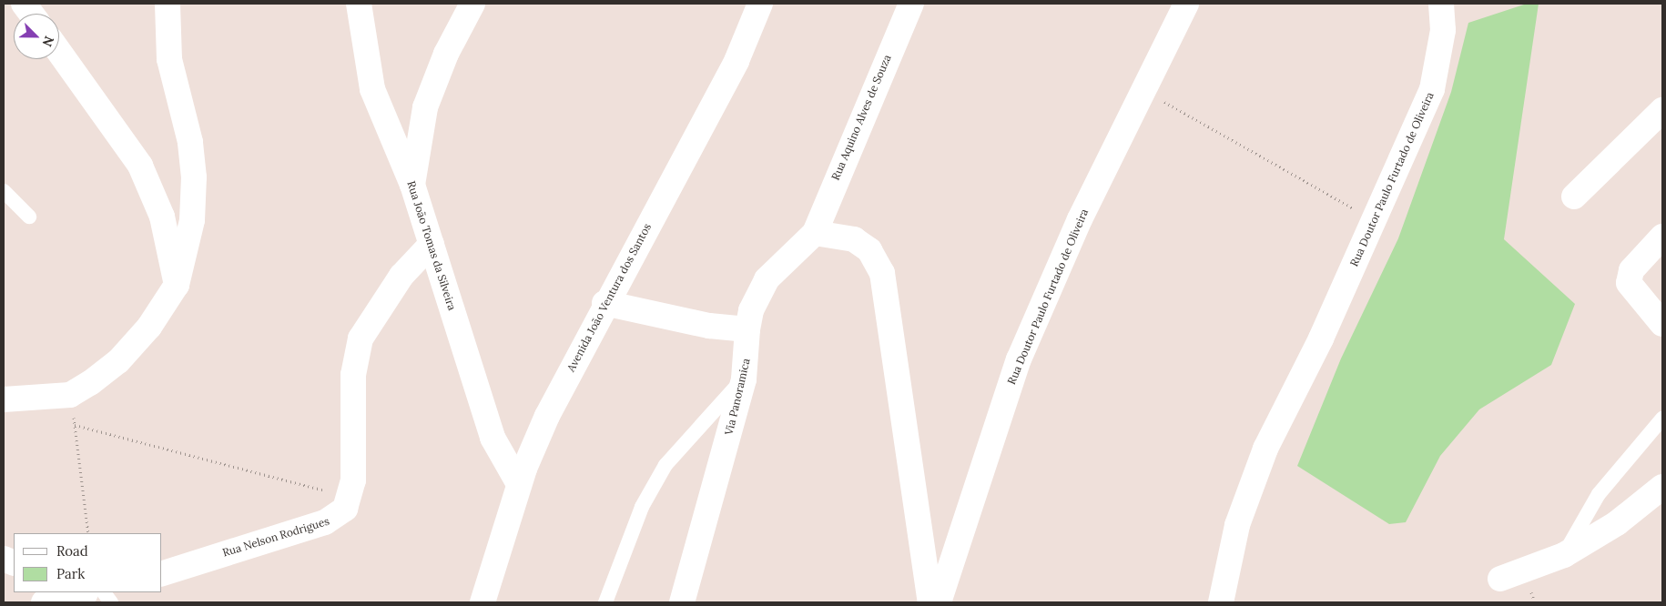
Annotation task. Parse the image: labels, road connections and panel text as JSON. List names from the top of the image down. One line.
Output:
{"streets":{"street":["Rua Aquino Alves de Souza","Rua Doutor Paulo Furtado de Oliveira","Rua João Tomas da Silveira","Avenida João Ventura dos Santos","Via Panoramica","Rua Nelson Rodrigues"]},"crossings":[["Rua Aquino Alves de Souza","Via Panoramica"],["Rua João Tomas da Silveira","Avenida João Ventura dos Santos"],["Rua João Tomas da Silveira","Rua Nelson Rodrigues"]],"legend":["Road","Park"],"north":"bottom right"}
